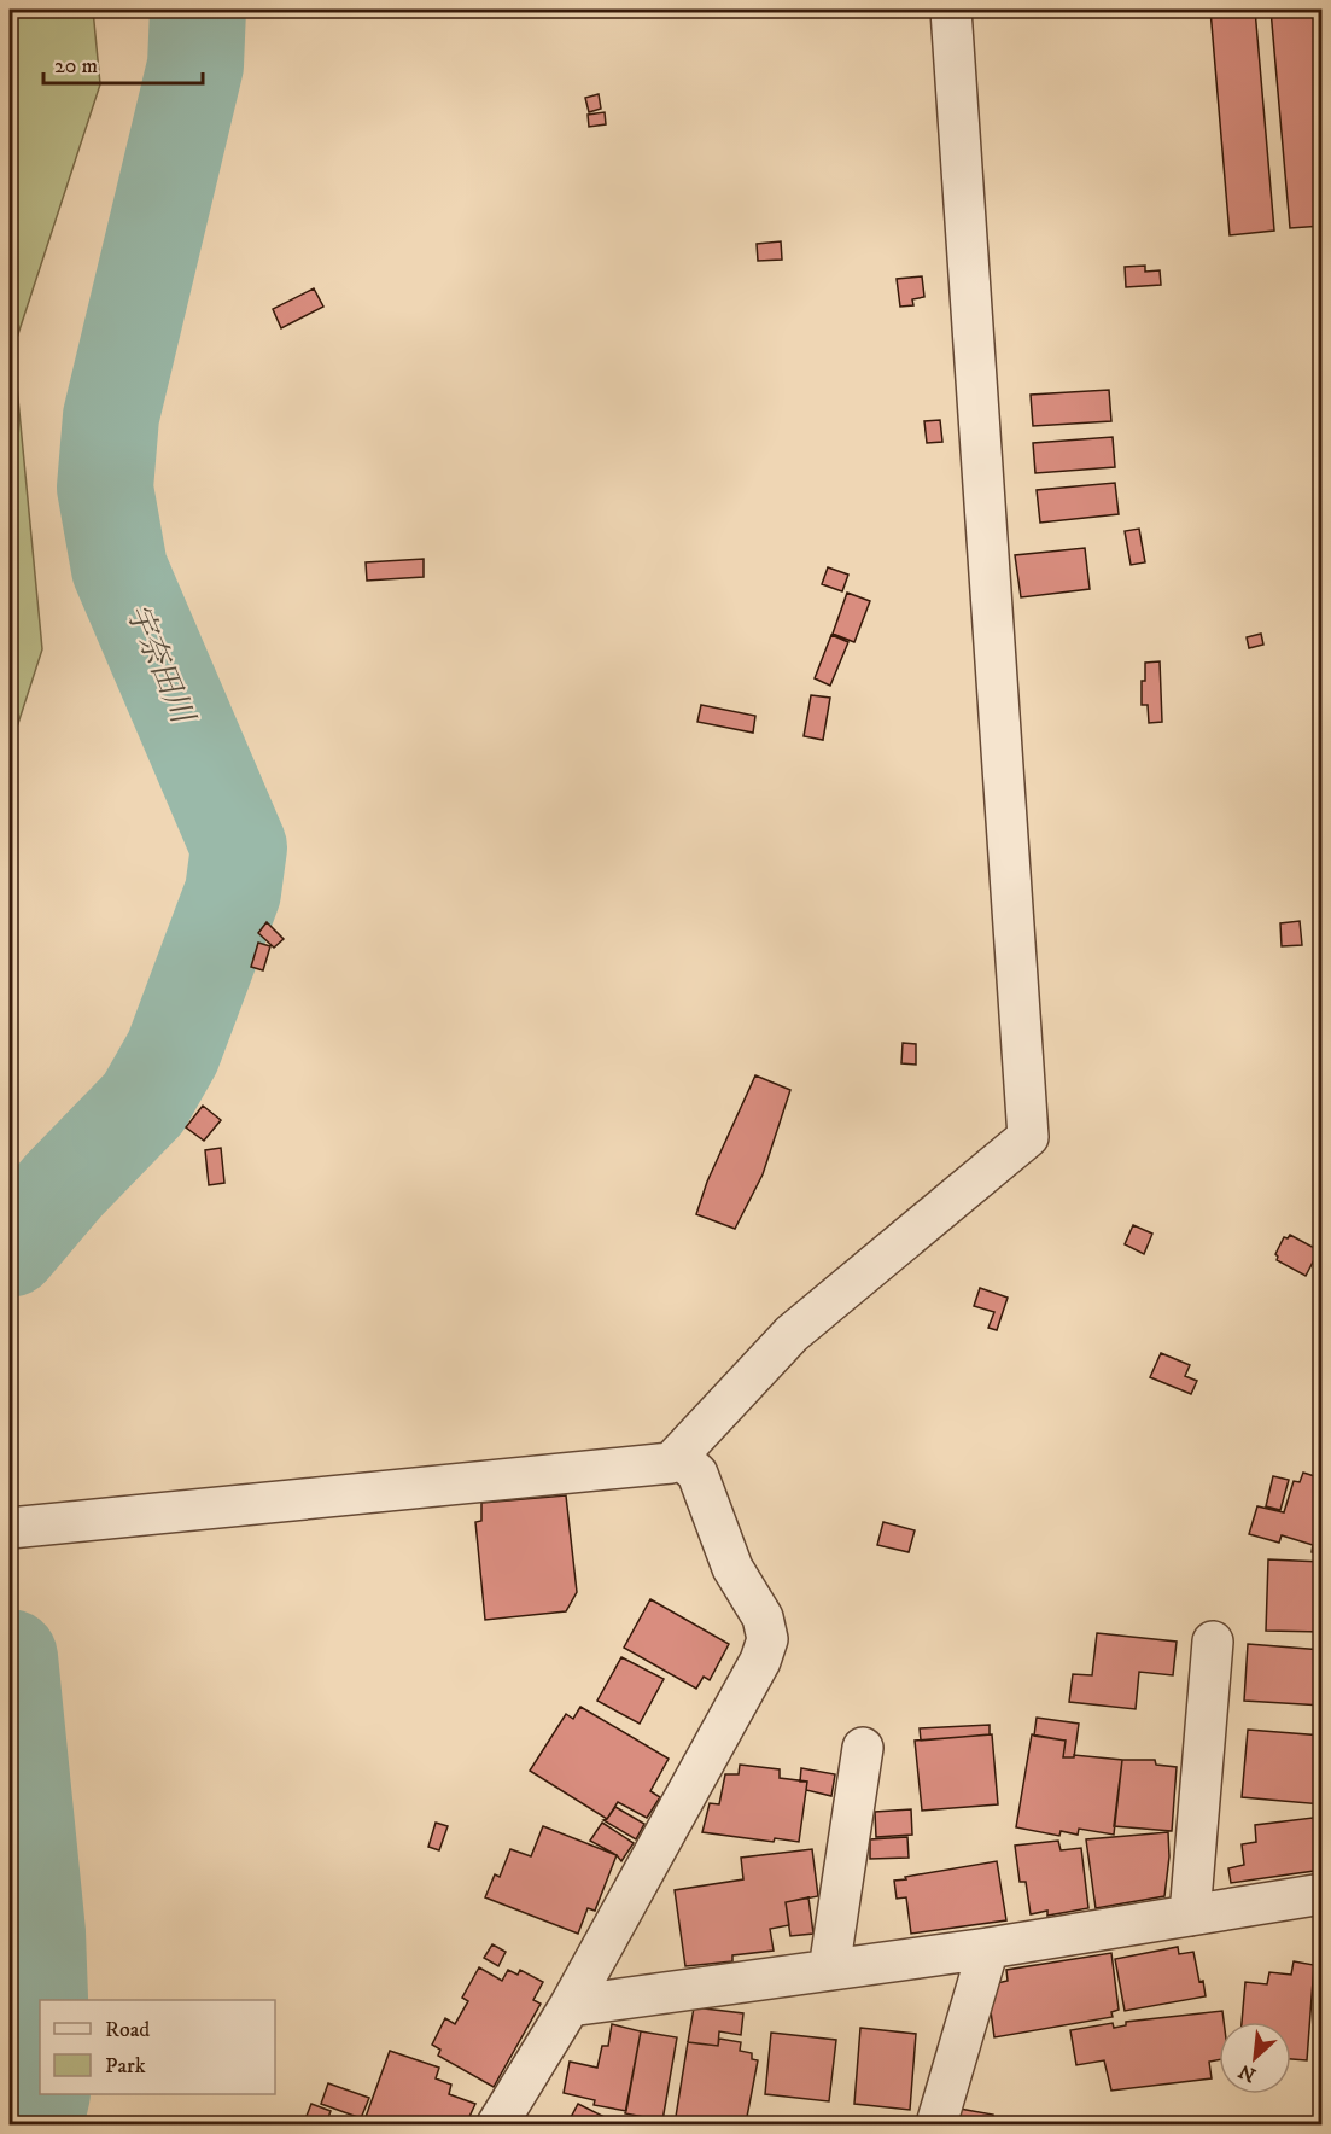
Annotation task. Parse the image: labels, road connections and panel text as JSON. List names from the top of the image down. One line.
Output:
{"water":["宇奈田川"],"legend":["Road","Park"],"scale_bar":"20 m","north":"bottom left"}
